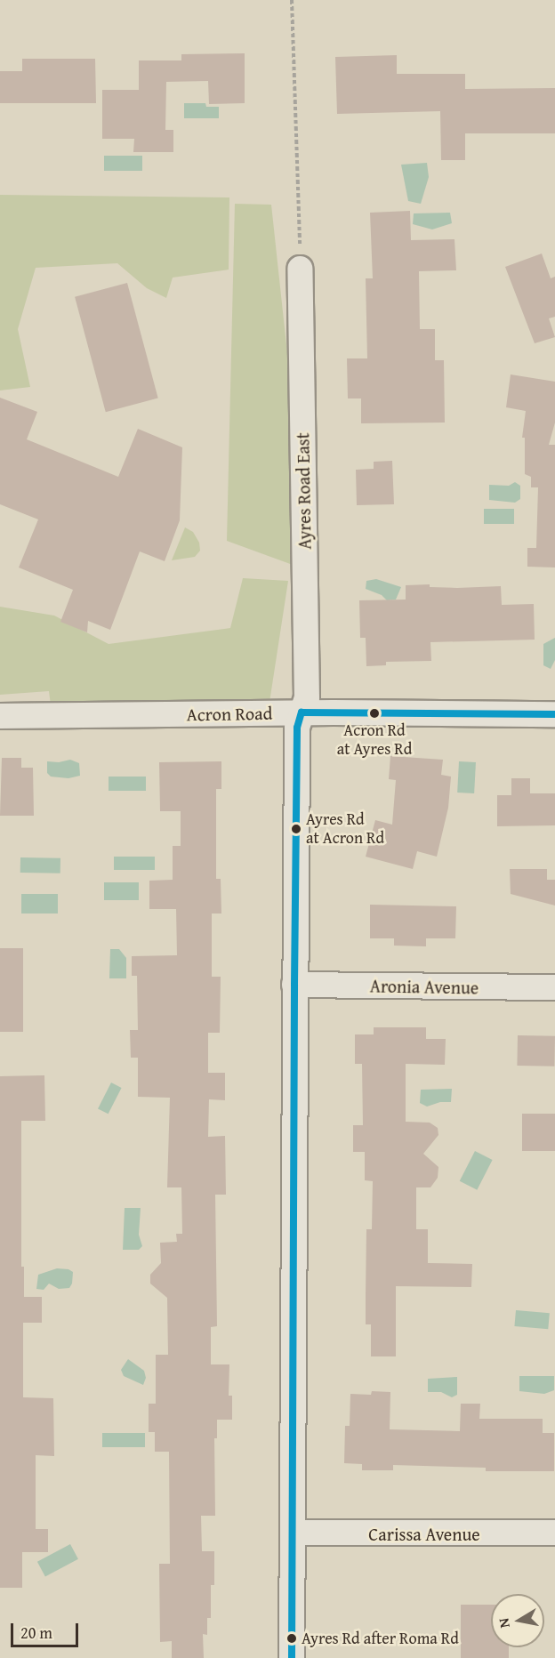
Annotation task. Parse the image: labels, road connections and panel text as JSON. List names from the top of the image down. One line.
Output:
{"streets":{"street":["Ayres Road East","Acron Road","Aronia Avenue","Carissa Avenue"]},"crossings":[["Ayres Road East","Acron Road"],["Ayres Road East","Aronia Avenue"],["Ayres Road East","Carissa Avenue"]],"places":["Acron Rd at Ayres Rd","Ayres Rd at Acron Rd","Ayres Rd after Roma Rd"],"scale_bar":"20 m","north":"left"}
